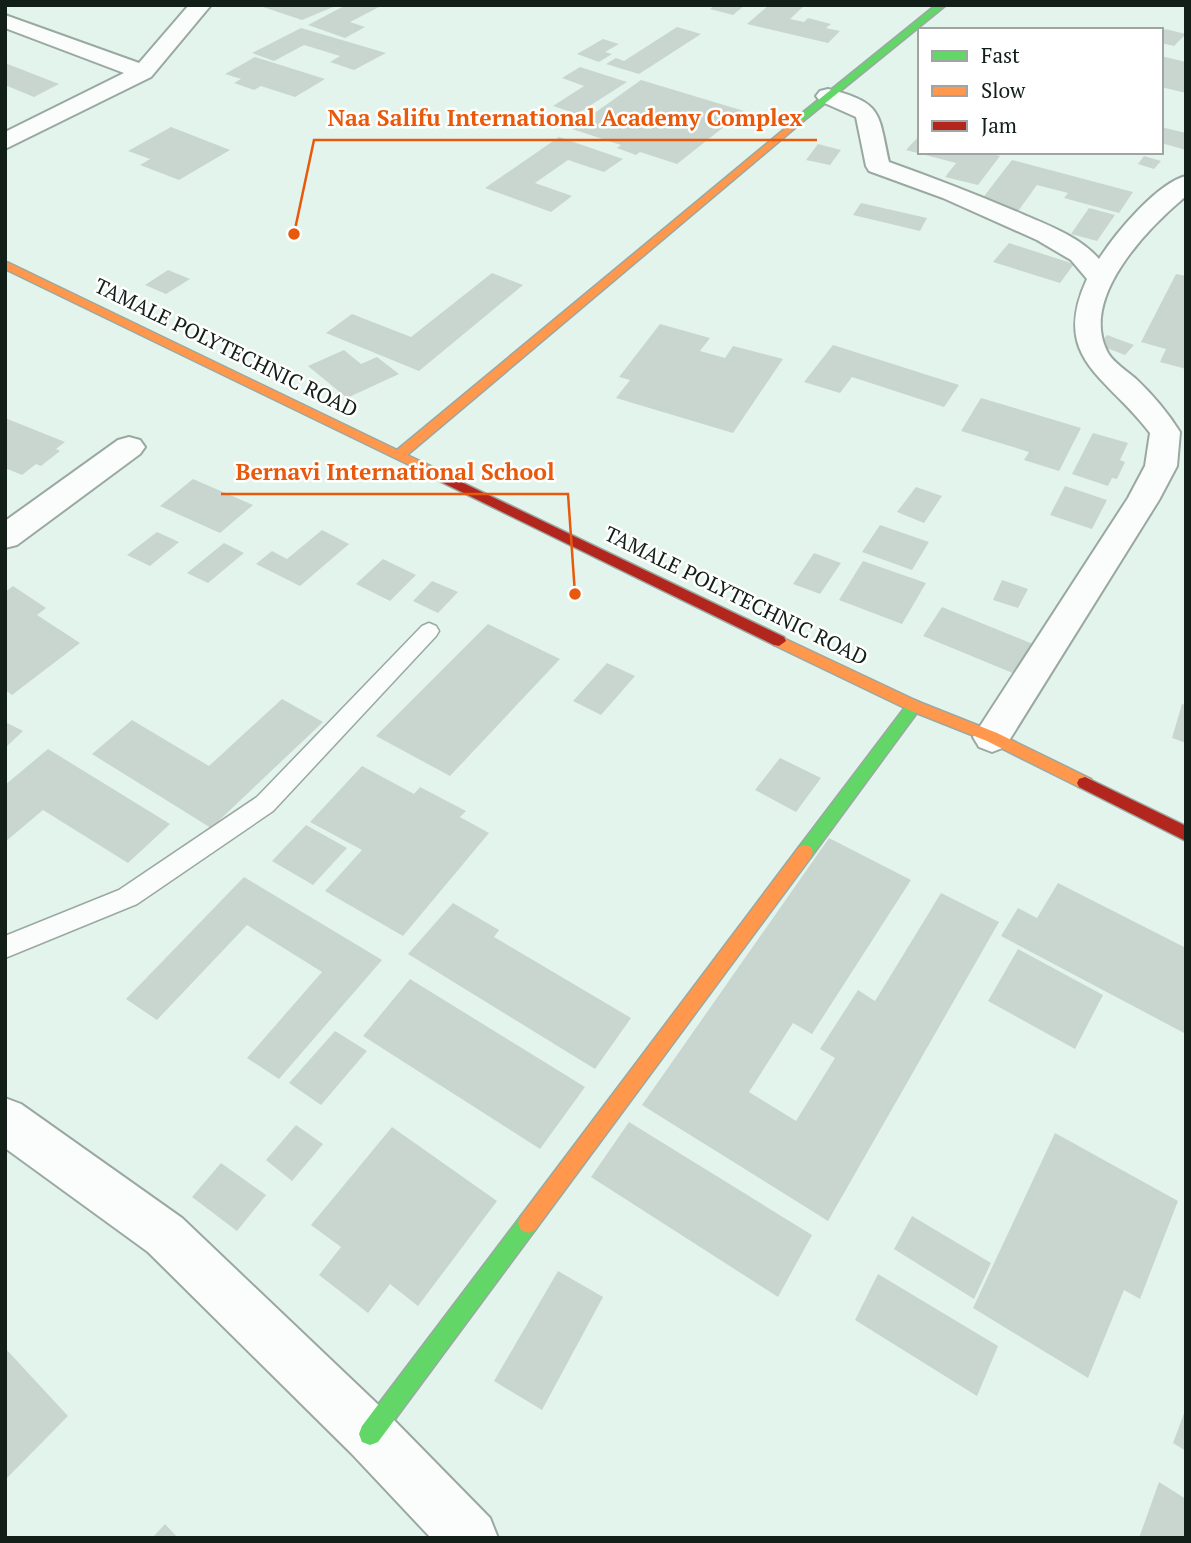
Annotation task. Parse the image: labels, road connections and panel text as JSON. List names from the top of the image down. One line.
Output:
{"streets":{"street":["TAMALE POLYTECHNIC ROAD"]},"places":["Naa Salifu International Academy Complex","Bernavi International School"],"legend":["Fast","Slow","Jam"]}
